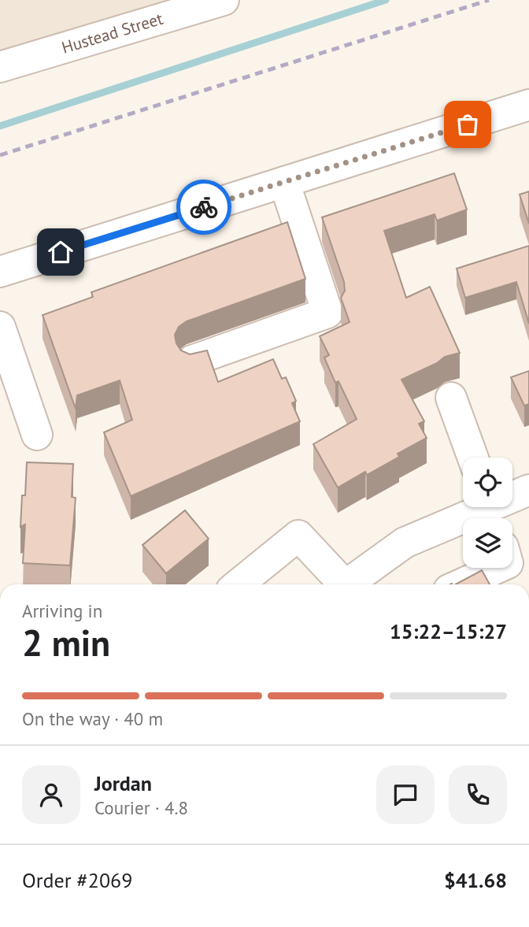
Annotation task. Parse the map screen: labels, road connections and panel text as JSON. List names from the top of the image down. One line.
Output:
{"streets":{"street":["Hustead Street"]},"page":{"heading":["2 min","Arriving in","15:22–15:27"],"panel":["Jordan","Courier · 4.8","Order #2069","$41.68"],"bar":"On the way · 40 m"}}
